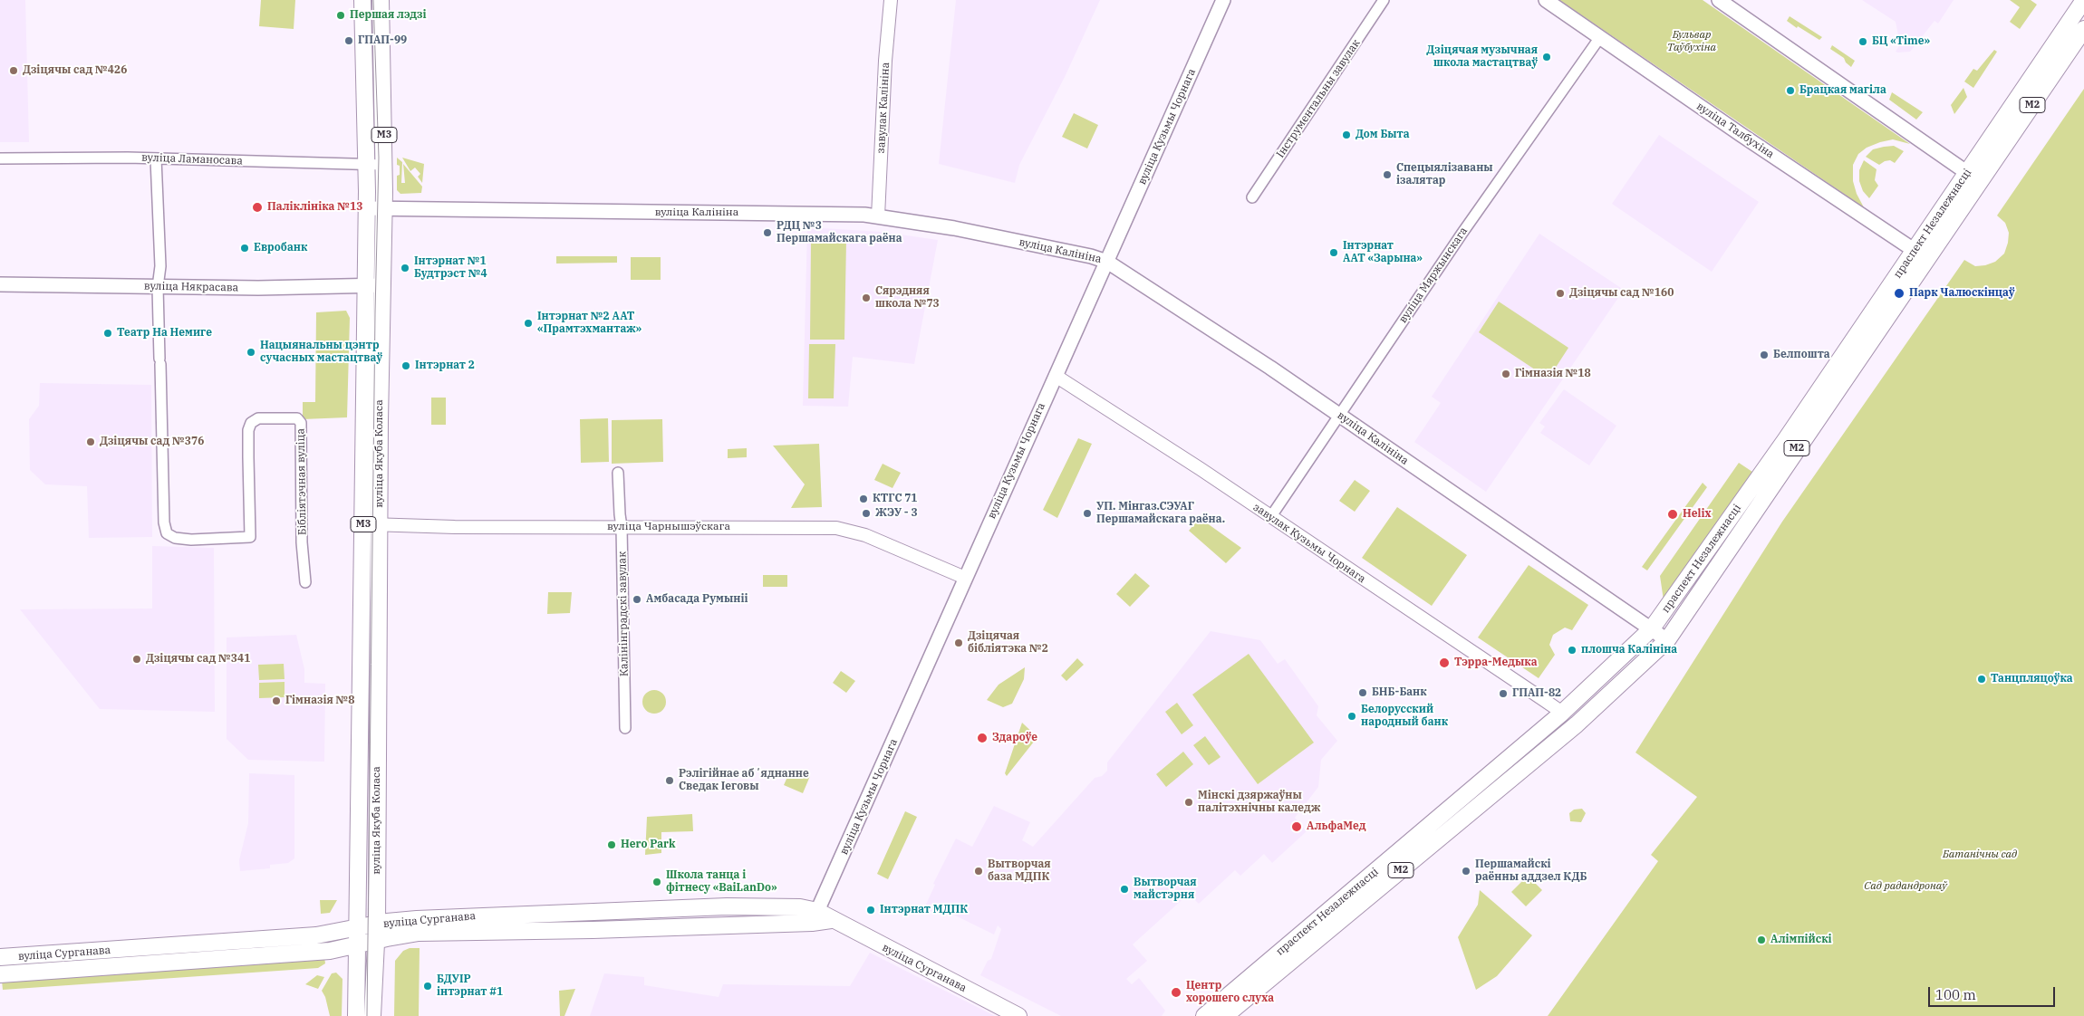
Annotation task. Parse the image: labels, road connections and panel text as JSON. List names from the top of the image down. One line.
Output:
{"streets":{"main road":["М2","вуліца Кузьмы Чорнага","вуліца Талбухіна","М3","вуліца Калініна","праспект Незалежнасці","вуліца Някрасава","вуліца Якуба Коласа","вуліца Сурганава"],"street":["Інструментальны завулак","завулак Калініна","вуліца Ламаносава","вуліца Мяржынскага","Бібліятэчная вуліца","вуліца Чарнышэўскага","завулак Кузьмы Чорнага","Калінінградскі завулак"]},"crossings":[["завулак Калініна","вуліца Калініна"],["вуліца Кузьмы Чорнага","вуліца Калініна"],["вуліца Кузьмы Чорнага","вуліца Чарнышэўскага"],["вуліца Кузьмы Чорнага","завулак Кузьмы Чорнага"],["вуліца Кузьмы Чорнага","вуліца Сурганава"],["вуліца Талбухіна","праспект Незалежнасці"],["вуліца Талбухіна","вуліца Мяржынскага"],["вуліца Ламаносава","вуліца Якуба Коласа"],["вуліца Ламаносава","Бібліятэчная вуліца"],["вуліца Калініна","праспект Незалежнасці"],["вуліца Калініна","вуліца Мяржынскага"],["вуліца Калініна","вуліца Якуба Коласа"],["праспект Незалежнасці","завулак Кузьмы Чорнага"],["вуліца Мяржынскага","завулак Кузьмы Чорнага"],["вуліца Някрасава","вуліца Якуба Коласа"],["вуліца Някрасава","Бібліятэчная вуліца"],["вуліца Якуба Коласа","вуліца Чарнышэўскага"],["вуліца Якуба Коласа","вуліца Сурганава"],["вуліца Чарнышэўскага","Калінінградскі завулак"]],"parks":["Бульвар Таўбухіна","Батанічны сад","Сад радандронаў"],"places":["Першая лэдзі","ГПАП-99","БЦ «Time»","Дзіцячая музычная школа мастацтваў","Дзіцячы сад №426","Брацкая магіла","Дом Быта","Спецыялізаваны ізалятар","Паліклініка №13","РДЦ №3 Першамайскага раёна","Евробанк","Інтэрнат ААТ «Зарына»","Інтэрнат №1 Будтрэст №4","Дзіцячы сад №160","Парк Чалюскінцаў","Сярэдняя школа №73","Інтэрнат №2 ААТ «Прамтэхмантаж»","Театр На Немиге","Нацыянальны цэнтр сучасных мастацтваў","Белпошта","Інтэрнат 2","Гімназія №18","Дзіцячы сад №376","КТГС 71","ЖЭУ - 3","УП. Мінгаз.СЭУАГ Першамайскага раёна.","Helix","Амбасада Румыніі","Дзіцячая бібліятэка №2","плошча Калініна","Дзіцячы сад №341","Тэрра-Медыка","Танцпляцоўка","БНБ-Банк","ГПАП-82","Гімназія №8","Белорусский народный банк","Здароўе","Рэлігійнае абʼяднанне Сведак Іеговы","Мінскі дзяржаўны палітэхнічны каледж","АльфаМед","Hero Park","Вытворчая база МДПК","Першамайскі раённы аддзел КДБ","Школа танца і фітнесу «BaiLanDo»","Вытворчая майстэрня","Інтэрнат МДПК","Алімпійскі","БДУІР інтэрнат #1","Центр хорошего слуха"],"scale_bar":"100 m"}
